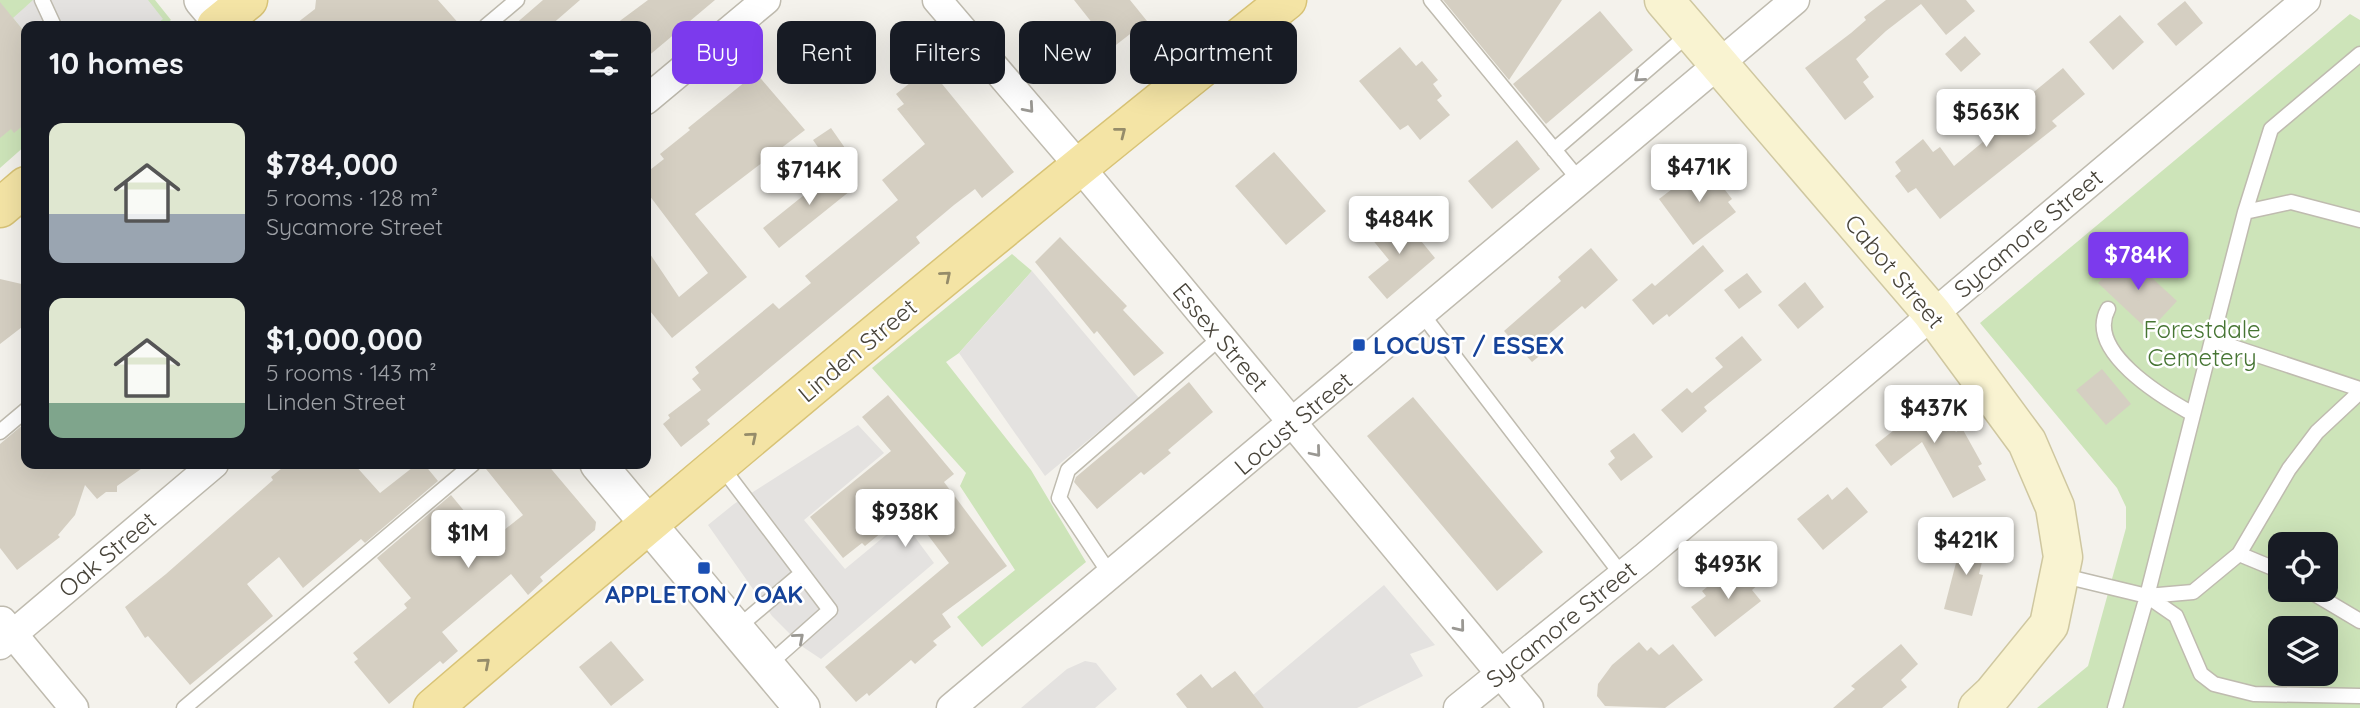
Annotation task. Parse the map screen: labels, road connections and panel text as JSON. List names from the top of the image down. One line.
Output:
{"streets":{"main road":["Cabot Street","Linden Street"],"street":["Sycamore Street","Essex Street","Locust Street","Oak Street"]},"crossings":[["Sycamore Street","Cabot Street"],["Sycamore Street","Essex Street"],["Cabot Street","Locust Street"],["Essex Street","Linden Street"],["Essex Street","Locust Street"]],"one_way":["Essex Street","Linden Street"],"parks":["Forestdale Cemetery"],"places":{"transit":["LOCUST / ESSEX","APPLETON / OAK"]},"page":{"chip":["Buy","Rent","Filters","New","Apartment"],"heading":"10 homes","price":["$563K","$471K","$714K","$484K","$784K","$437K","$938K","$1M","$421K","$493K"],"list":[{"name":"$784,000","note":"5 rooms · 128 m² · Sycamore Street"},{"name":"$1,000,000","note":"5 rooms · 143 m² · Linden Street"}]}}
